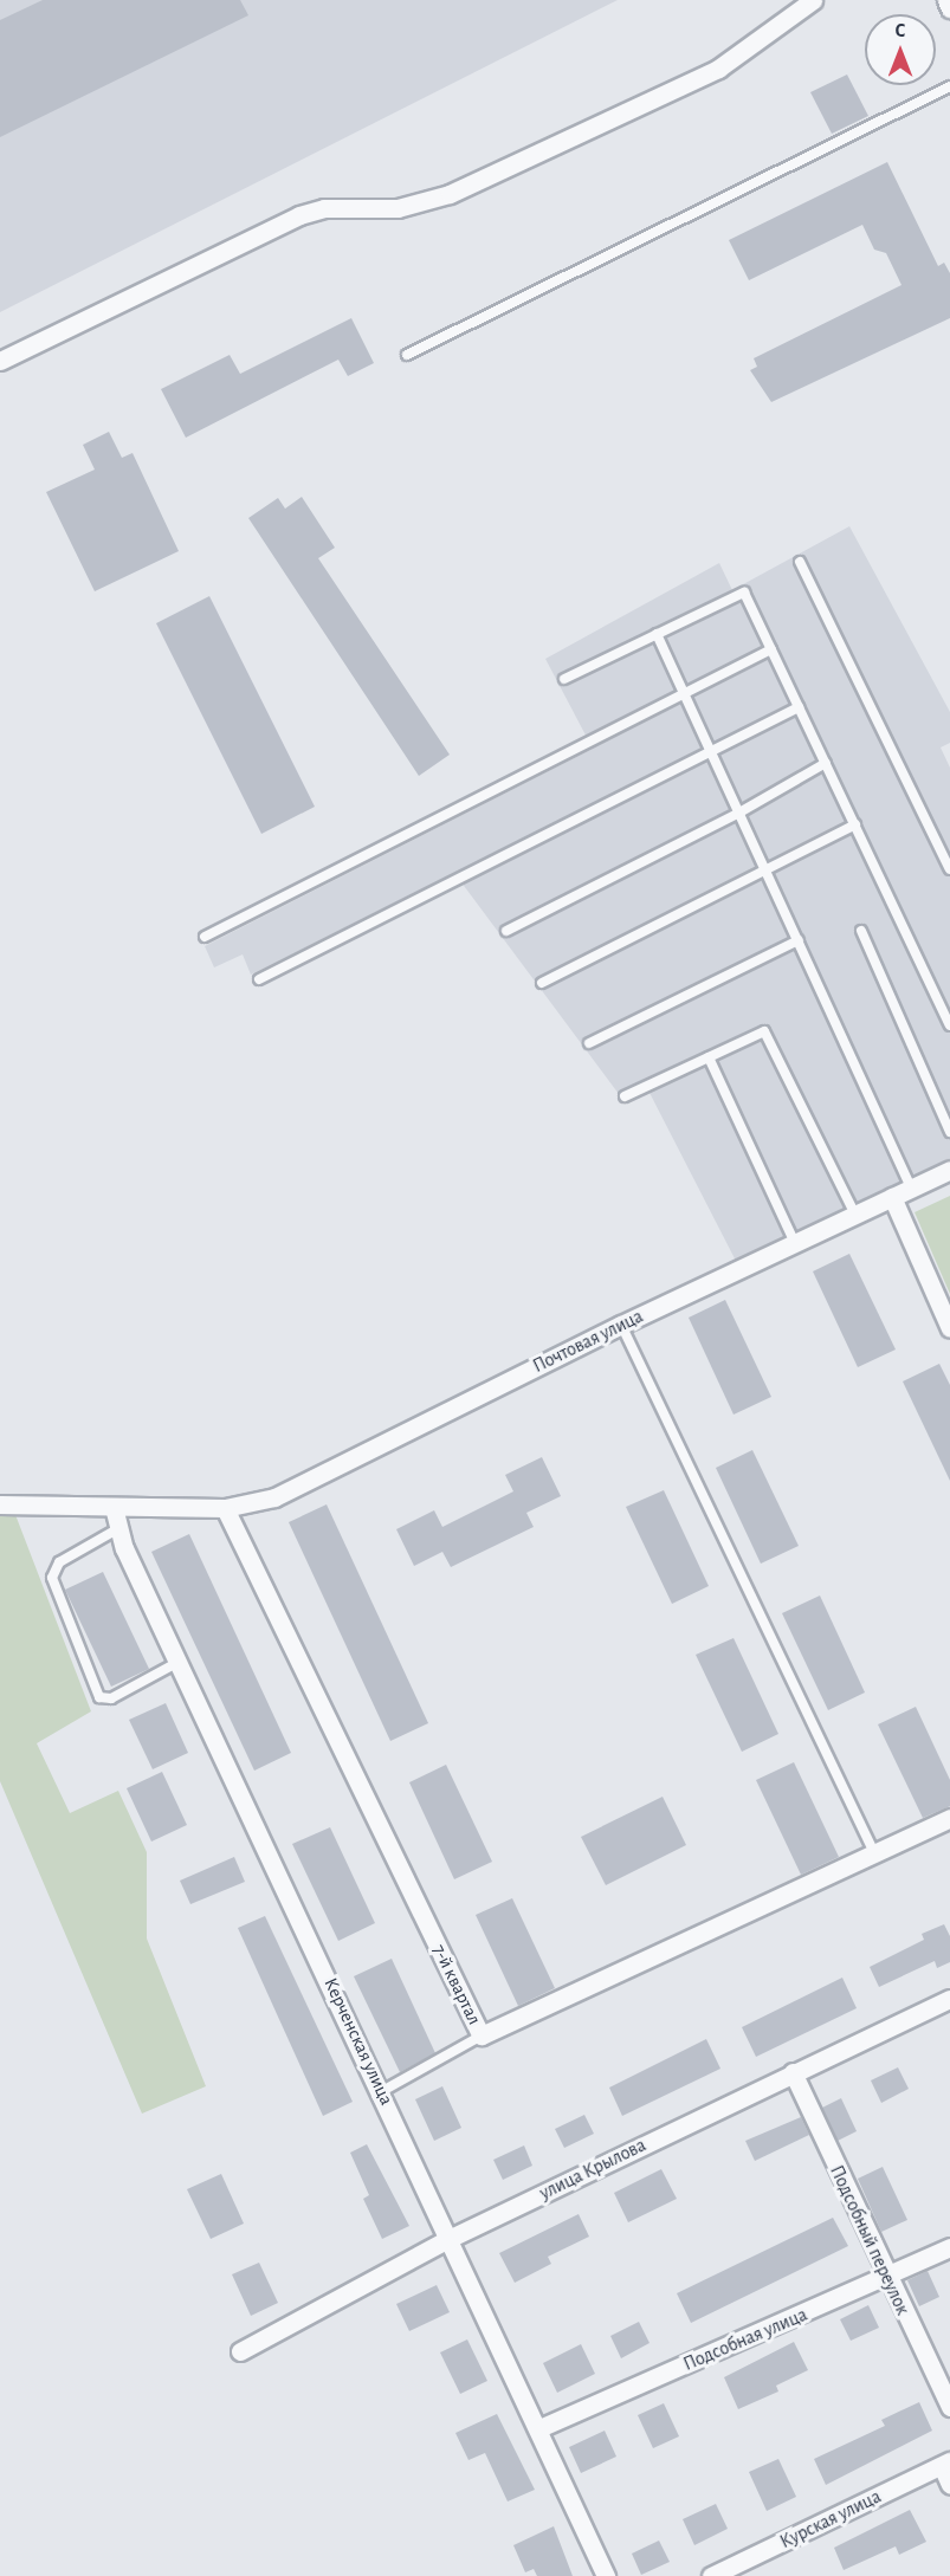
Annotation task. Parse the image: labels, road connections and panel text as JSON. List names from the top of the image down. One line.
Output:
{"streets":{"street":["Почтовая улица","7-й квартал","Керченская улица","улица Крылова","Подсобный переулок","Подсобная улица","Курская улица"]},"crossings":[["Почтовая улица","7-й квартал"],["Почтовая улица","Керченская улица"],["Керченская улица","улица Крылова"],["Керченская улица","Подсобная улица"],["улица Крылова","Подсобный переулок"],["Подсобный переулок","Подсобная улица"]],"north":"top"}
